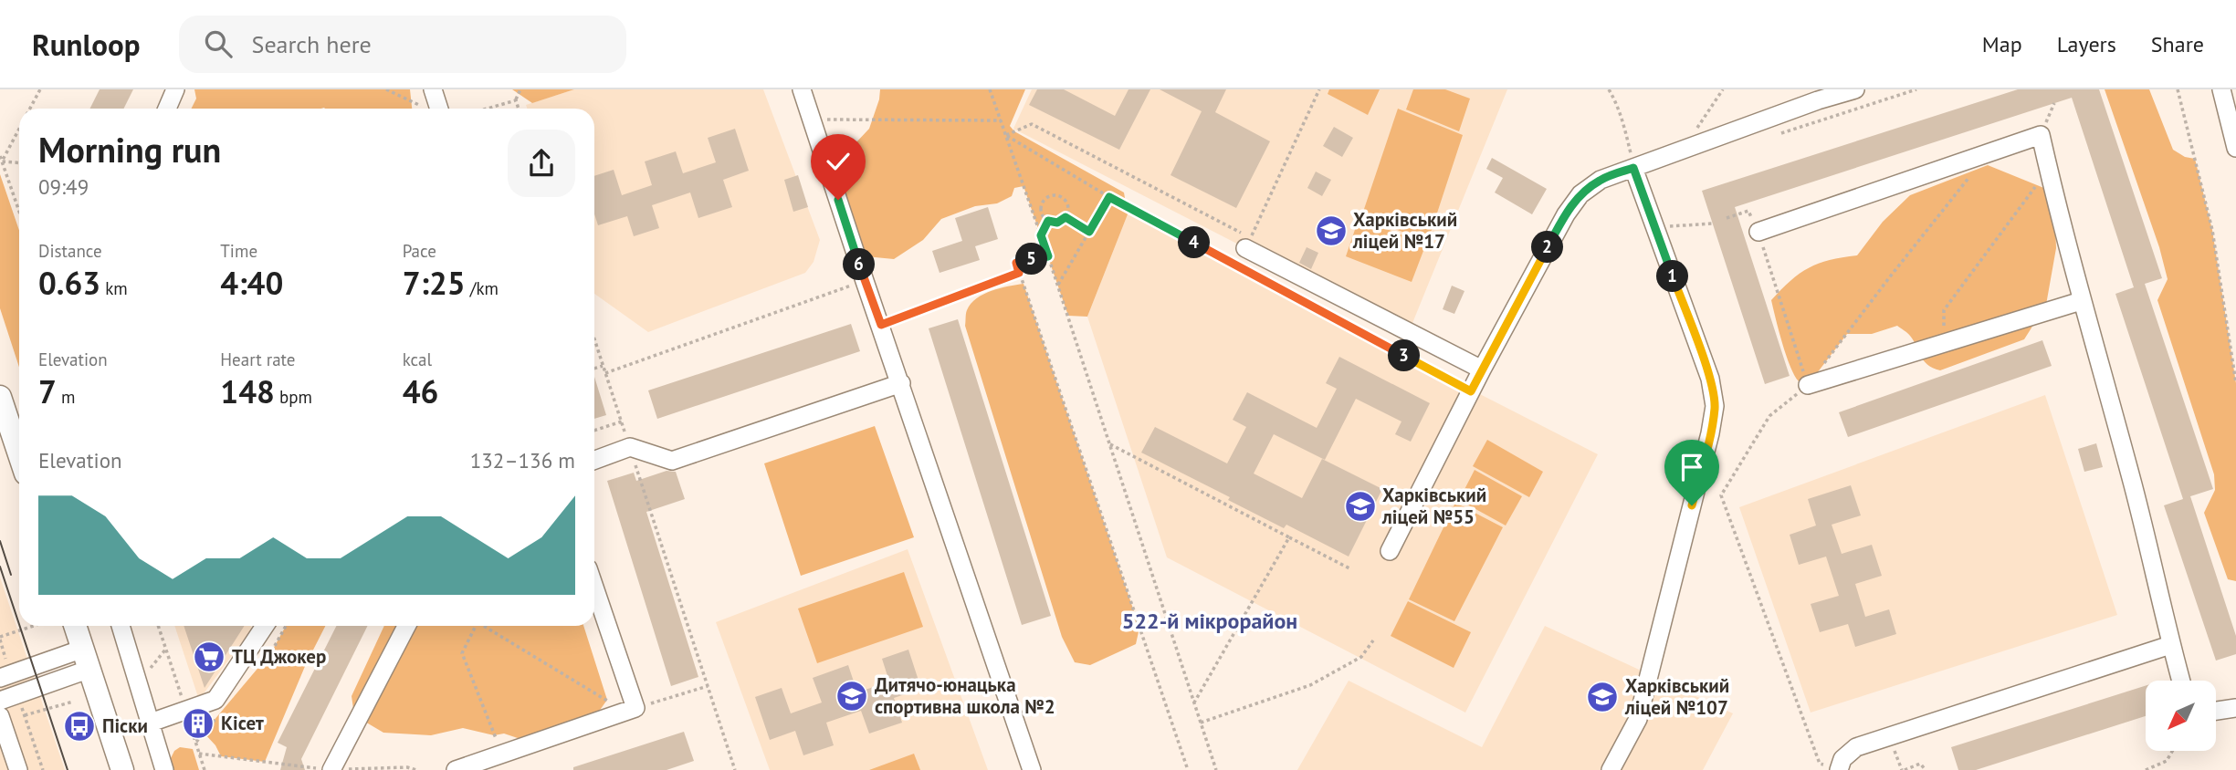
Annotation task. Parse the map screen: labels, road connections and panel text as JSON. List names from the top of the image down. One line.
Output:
{"districts":["522-й мікрорайон"],"places":{"school or university":["Харківський ліцей №17","Харківський ліцей №55","Дитячо-юнацька спортивна школа №2","Харківський ліцей №107"],"supermarket":["ТЦ Джокер"],"building":["Кісет"],"bus stop":["Піски"]},"north":"bottom left","page":{"header":"Runloop","search":"Search here","nav":["Map","Layers","Share"],"heading":["Morning run","09:49"],"stats":[["Distance","0.63 km"],["Time","4:40"],["Pace","7:25 /km"],["Elevation","7 m"],["Heart rate","148 bpm"],["kcal","46"]],"pins":["4","2","5","6","1","3"],"chart":["Elevation","132–136 m"]}}
